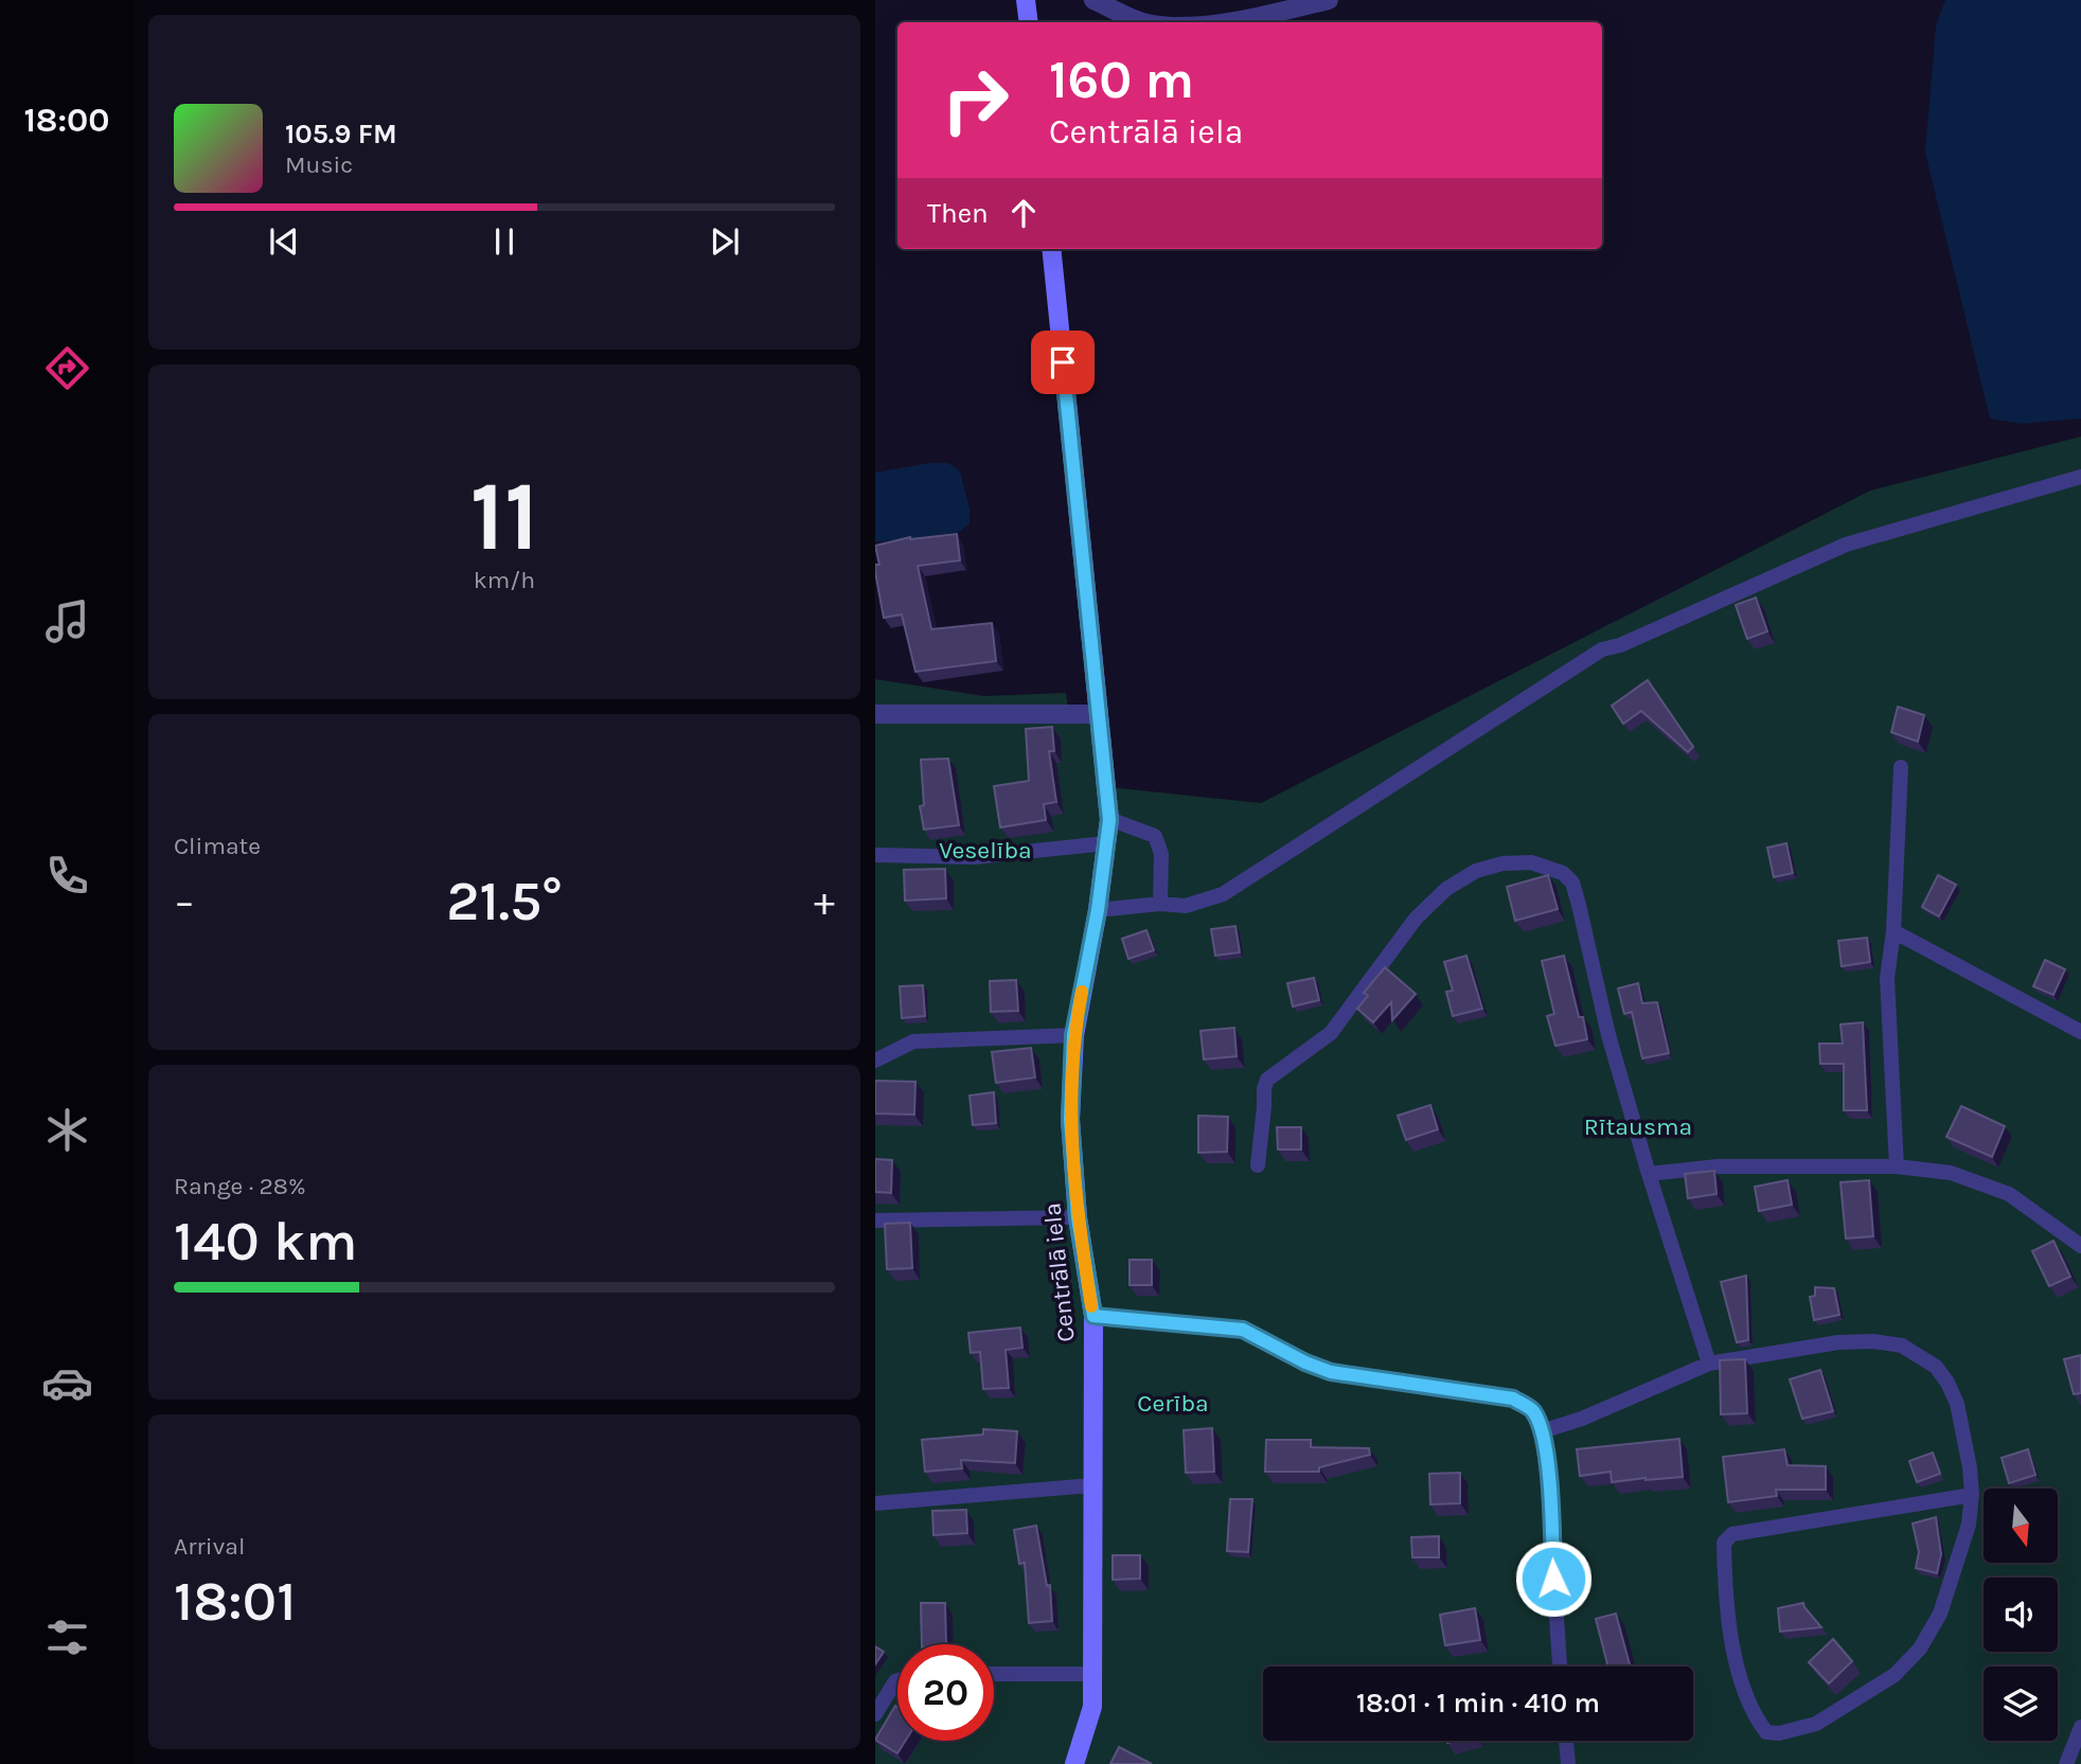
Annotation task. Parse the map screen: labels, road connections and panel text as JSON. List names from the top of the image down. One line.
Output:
{"streets":{"street":["Centrālā iela"]},"parks":["Veselība","Rītausma","Cerība"],"north":"bottom","page":{"tabs":"18:00","turn":["160 m","Centrālā iela"],"song":["105.9 FM","Music"],"then":"Then","tile":[["11","km/h"],"Climate",["Range · 28%","140 km"],["Arrival","18:01"]],"heat":["−","21.5°","+"],"limit":"20","trip":"18:01 · 1 min · 410 m"}}
